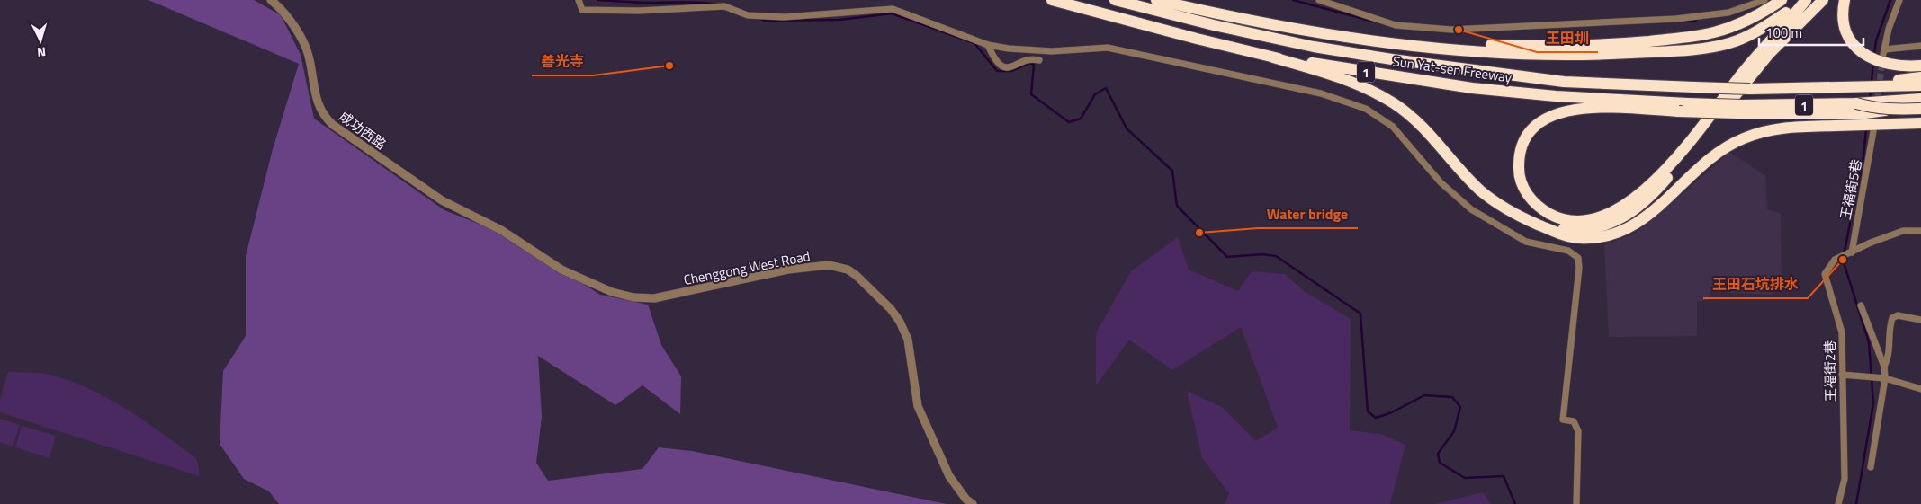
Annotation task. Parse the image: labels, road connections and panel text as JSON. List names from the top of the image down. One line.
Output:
{"streets":{"highway":["Sun Yat-sen Freeway","1"],"street":["王福街5巷","Chenggong West Road","王福街2巷"]},"crossings":[["王福街5巷","王福街2巷"]],"places":["王田圳","善光寺","Water bridge","王田石坑排水"],"scale_bar":"100 m","north":"bottom"}
